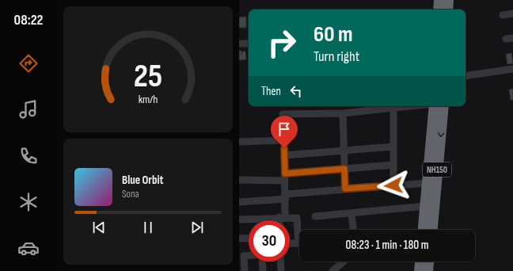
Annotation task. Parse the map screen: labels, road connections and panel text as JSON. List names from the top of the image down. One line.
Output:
{"streets":{"highway":["NH150"]},"page":{"tabs":"08:22","turn":["60 m","Turn right"],"then":"Then","song":["Blue Orbit","Sona"],"limit":"30","trip":"08:23 · 1 min · 180 m","gauge":["25","km/h"]}}
